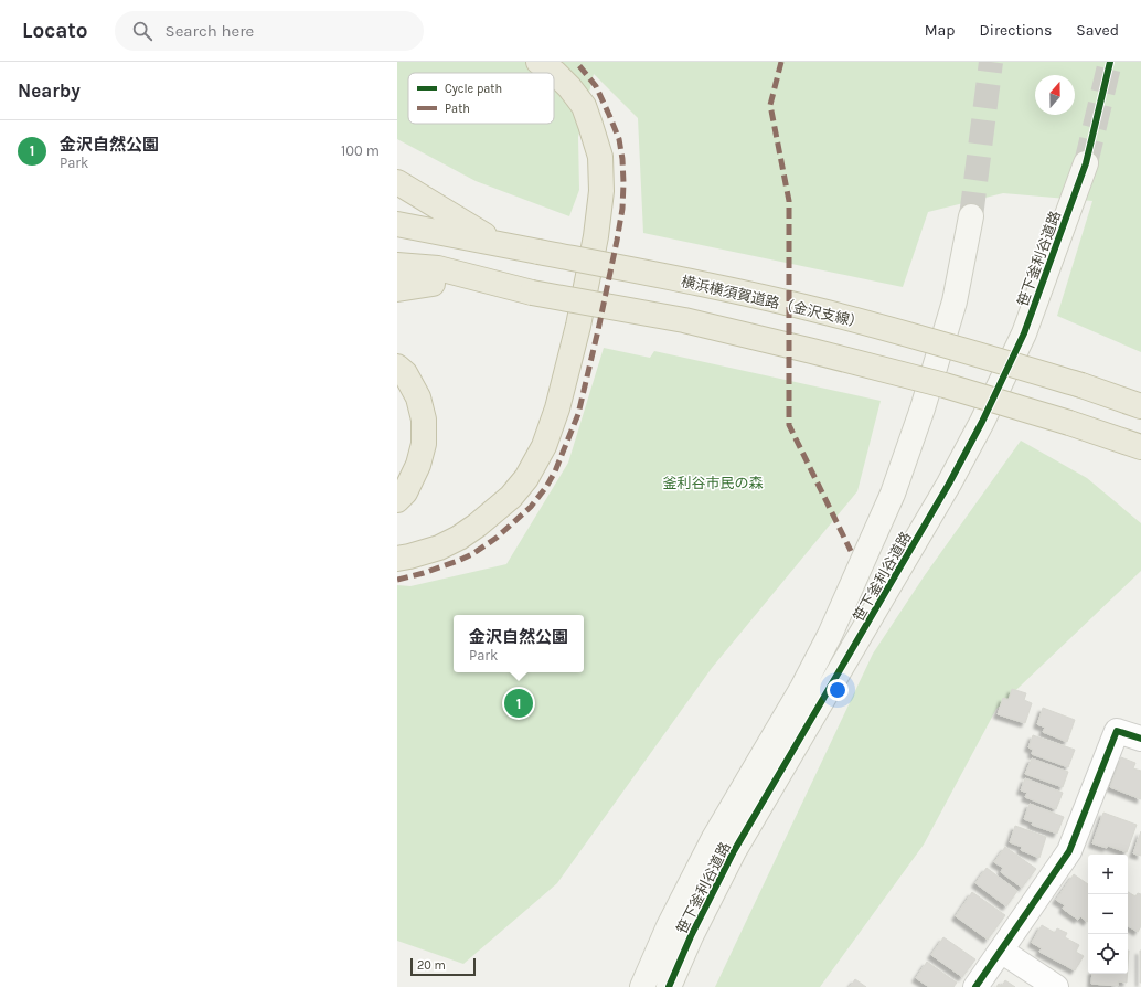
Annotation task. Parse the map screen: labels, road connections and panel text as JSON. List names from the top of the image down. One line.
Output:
{"streets":{"highway":["横浜横須賀道路（金沢支線）"],"street":["笹下釜利谷道路"]},"parks":["釜利谷市民の森"],"legend":["Cycle path","Path"],"scale_bar":"20 m","north":"top","page":{"header":"Locato","search":"Search here","nav":["Map","Directions","Saved"],"heading":"Nearby","list":[{"mark":"1","name":"金沢自然公園","note":"Park","value":"100 m"}],"popup":["金沢自然公園","Park"],"pins":"1","map_buttons":["+","−"],"scale":"20 m"}}
